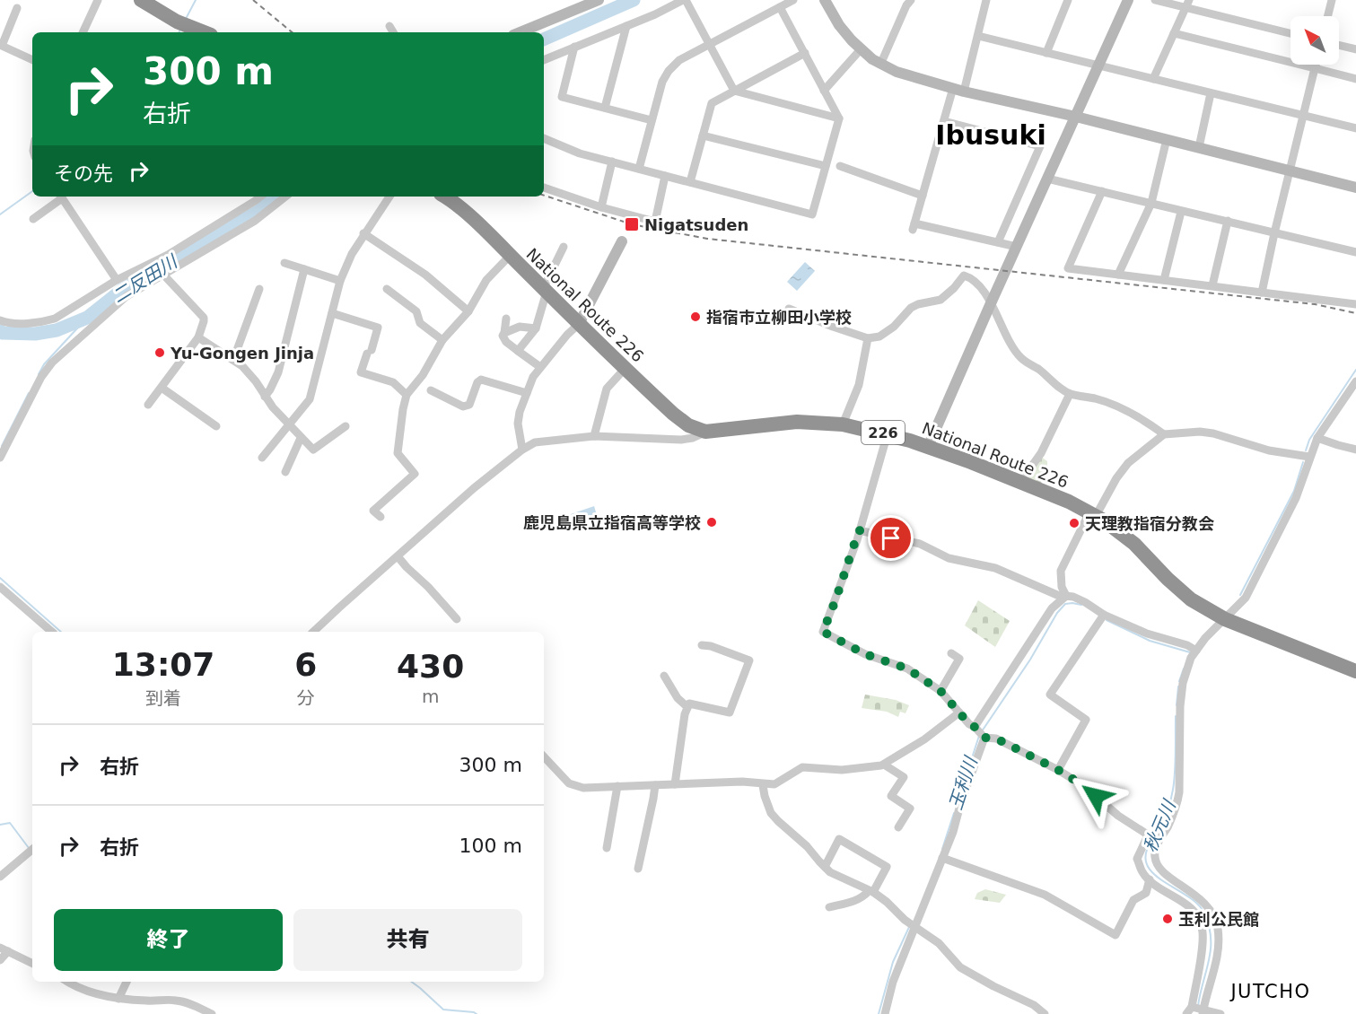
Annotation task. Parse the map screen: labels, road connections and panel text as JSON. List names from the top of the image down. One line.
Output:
{"streets":{"highway":["National Route 226","226"]},"districts":["Ibusuki","JUTCHO"],"water":["二反田川","玉利川","秋元川"],"places":{"transit":["Nigatsuden"],"other":["指宿市立柳田小学校","Yu-Gongen Jinja","鹿児島県立指宿高等学校","天理教指宿分教会","玉利公民館"]},"north":"top left","page":{"turn":["300 m","右折"],"then":"その先","eta":["13:07","到着","6","分","430","m"],"list":[{"name":"右折","value":"300 m"},{"name":"右折","value":"100 m"}],"buttons":["終了","共有"]}}
